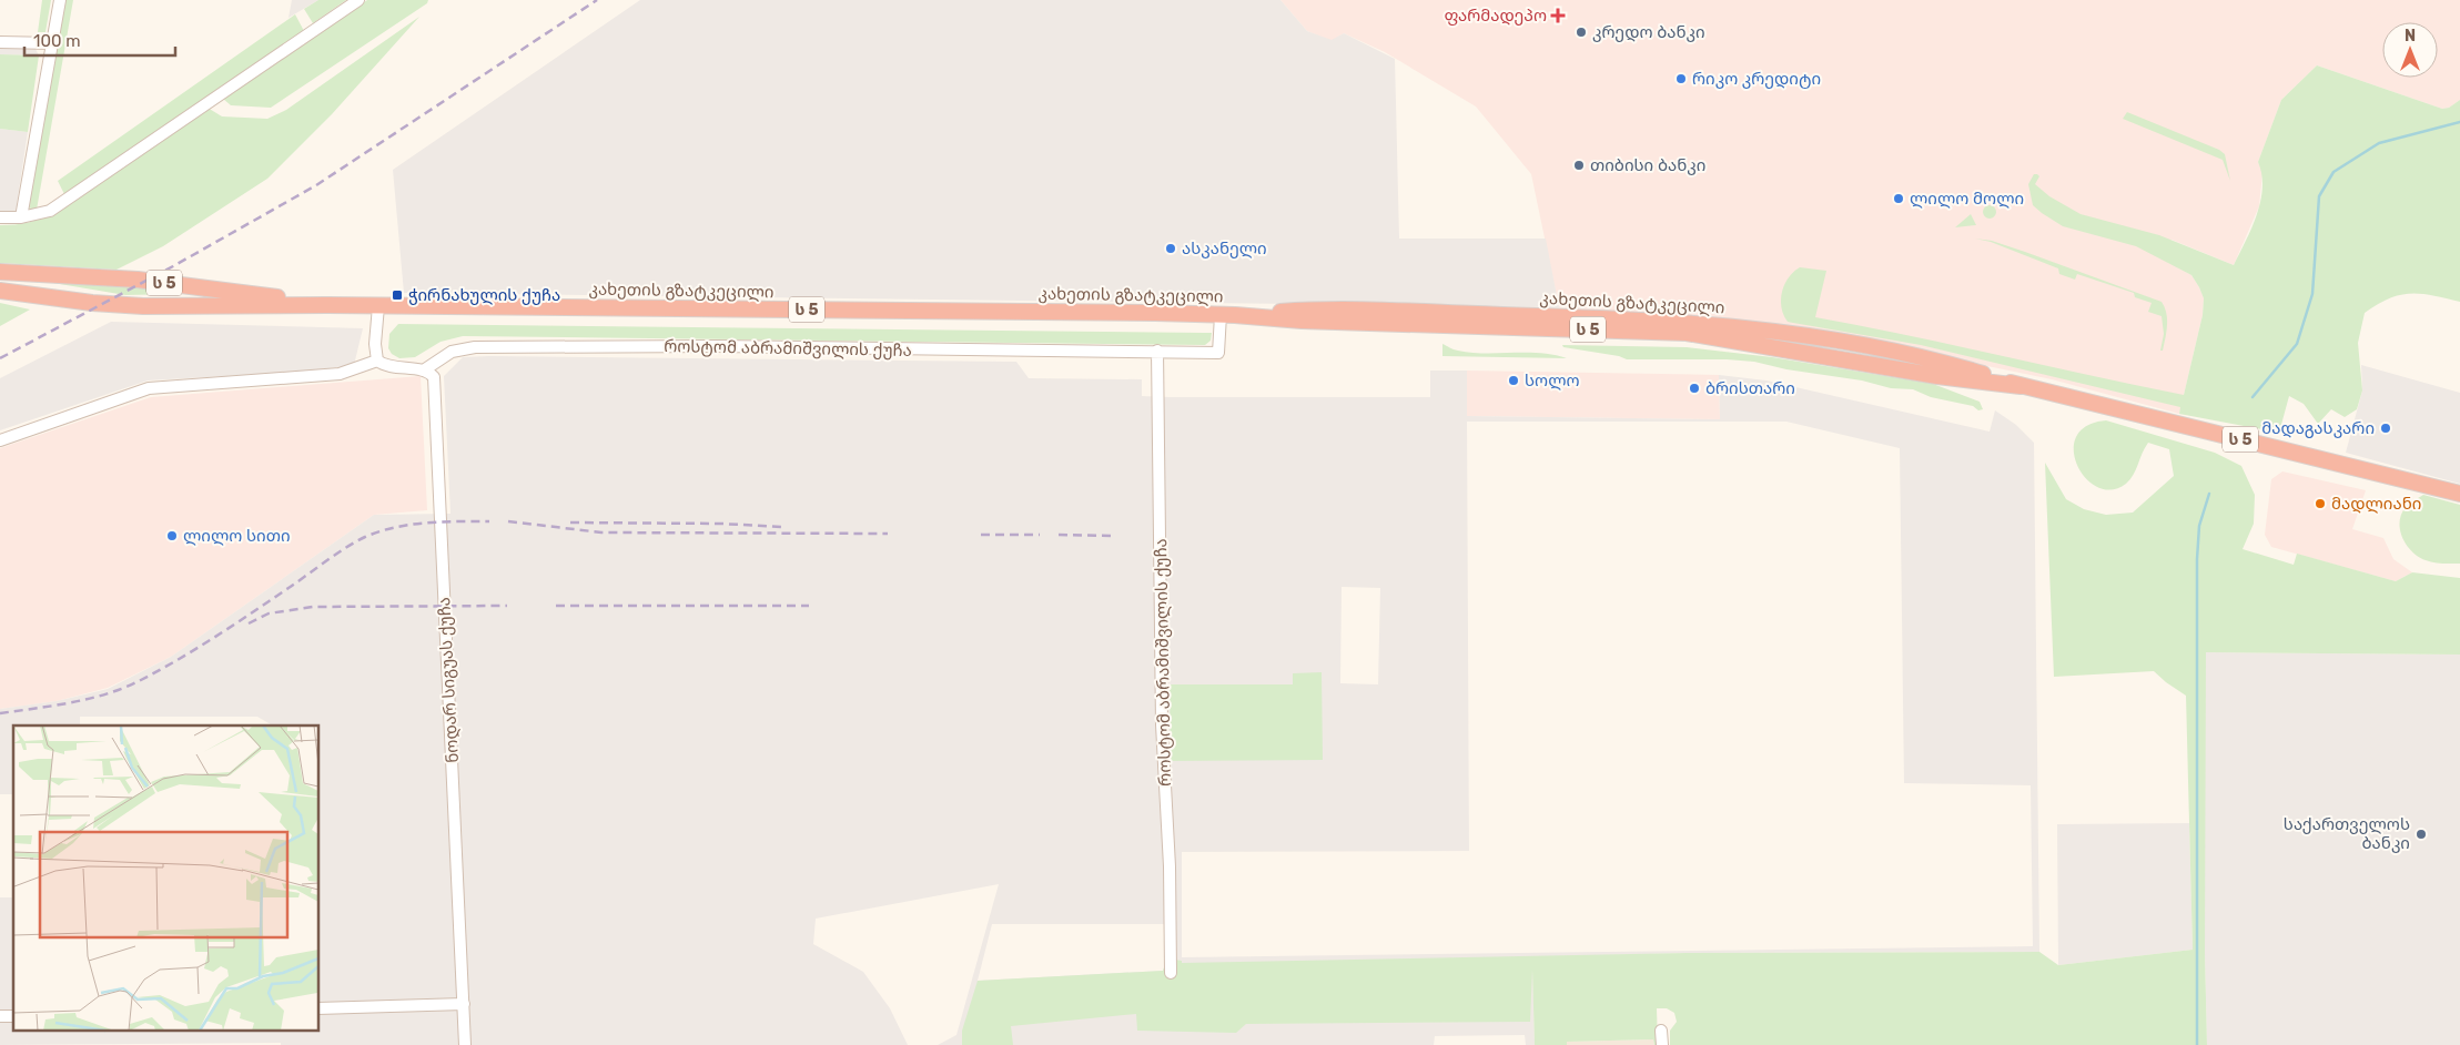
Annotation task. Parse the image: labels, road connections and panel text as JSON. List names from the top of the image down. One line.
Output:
{"streets":{"highway":["ს 5","კახეთის გზატკეცილი"],"street":["როსტომ აბრამიშვილის ქუჩა","ნოდარ სიგუას ქუჩა"]},"crossings":[["კახეთის გზატკეცილი","როსტომ აბრამიშვილის ქუჩა"],["როსტომ აბრამიშვილის ქუჩა","ნოდარ სიგუას ქუჩა"]],"places":{"health":["ფარმადეპო"],"other":["კრედო ბანკი","რიკო კრედიტი","თიბისი ბანკი","ლილო მოლი","ასკანელი","სოლო","ბრისთარი","მადაგასკარი","მადლიანი","ლილო სითი","საქართველოს ბანკი"],"transit":["ჭირნახულის ქუჩა"]},"scale_bar":"100 m","north":"top"}
